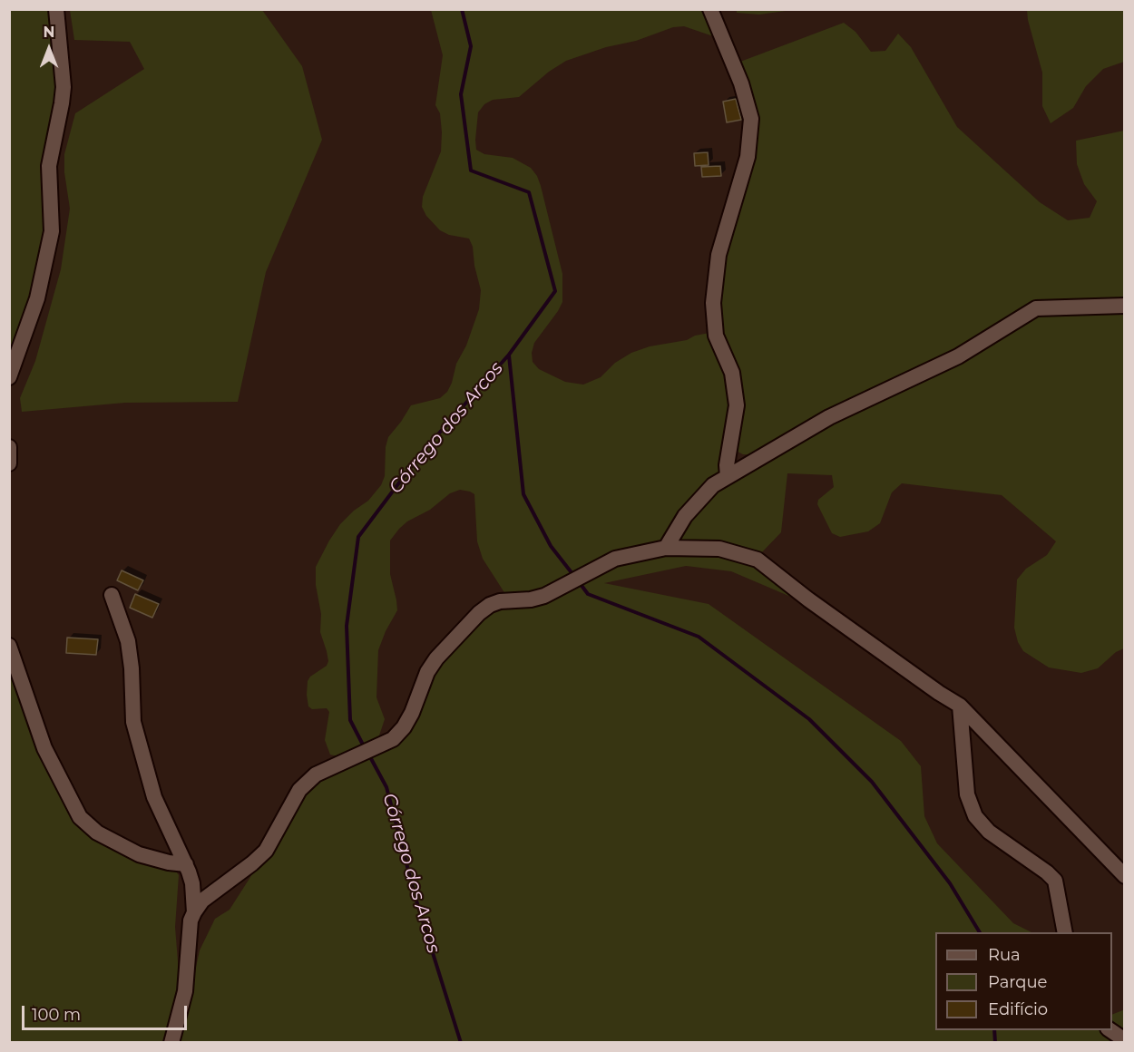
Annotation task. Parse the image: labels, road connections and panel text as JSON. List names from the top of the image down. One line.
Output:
{"water":["Córrego dos Arcos"],"legend":["Rua","Parque","Edifício"],"scale_bar":"100 m","north":"top"}
